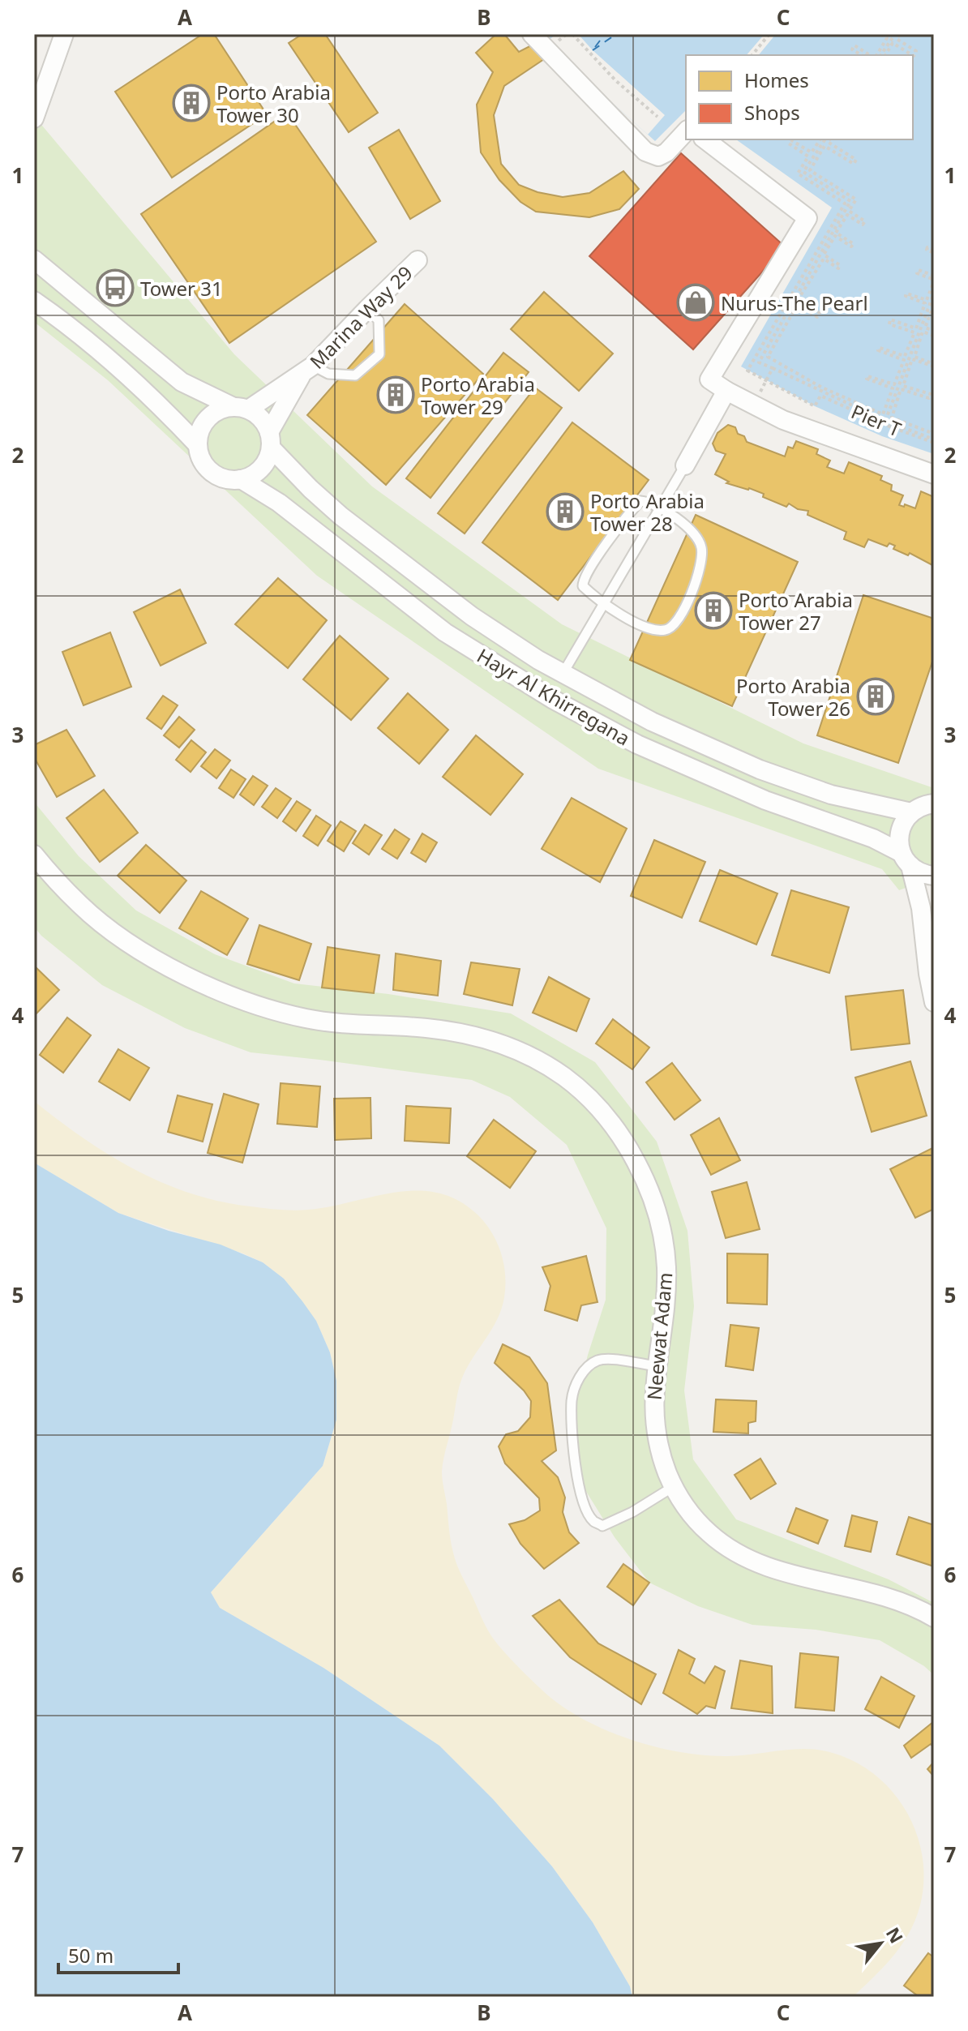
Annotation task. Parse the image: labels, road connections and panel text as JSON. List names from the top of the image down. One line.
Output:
{"streets":{"street":["Marina Way 29","Hayr Al Khirregana","Neewat Adam"],"path":["Pier T"]},"crossings":[["Marina Way 29","Hayr Al Khirregana"]],"places":{"building":["Porto Arabia Tower 30","Porto Arabia Tower 29","Porto Arabia Tower 28","Porto Arabia Tower 27","Porto Arabia Tower 26"],"bus stop":["Tower 31"],"shop":["Nurus-The Pearl"]},"legend":["Homes","Shops"],"scale_bar":"50 m","north":"top right","grid":{"columns":["A","B","C"],"rows":["1","2","3","4","5","6","7"]}}
